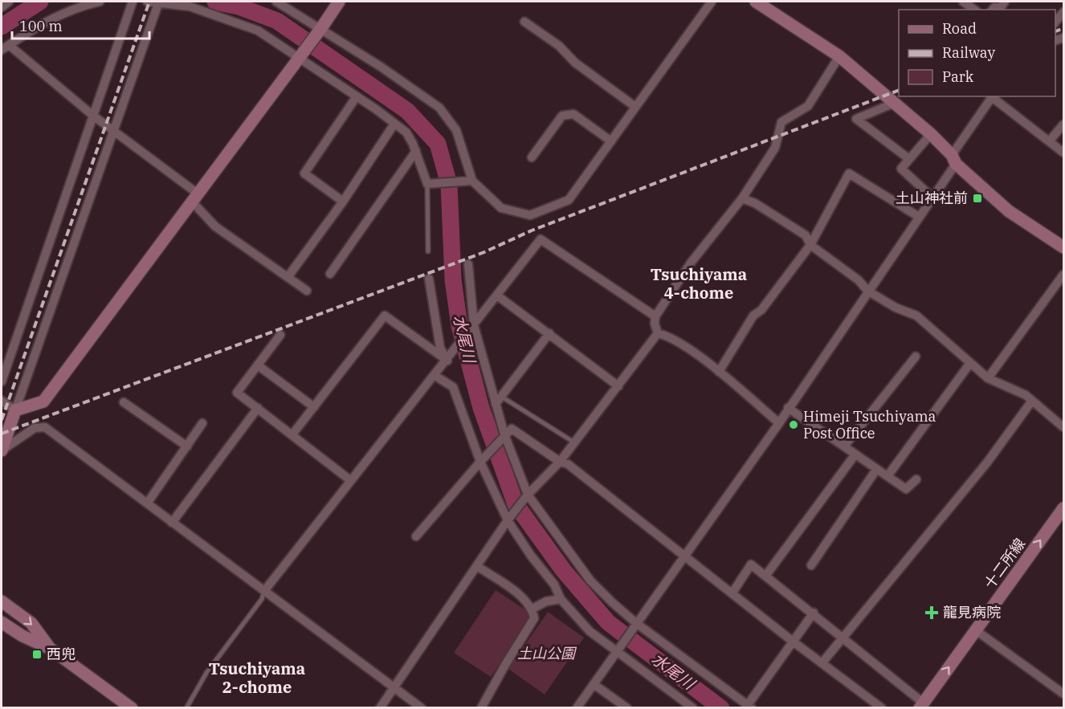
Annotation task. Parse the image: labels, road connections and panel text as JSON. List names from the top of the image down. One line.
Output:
{"streets":{"street":["十二所線"]},"districts":["Tsuchiyama 4-chome","Tsuchiyama 2-chome"],"water":["水尾川"],"parks":["土山公園"],"places":{"transit":["土山神社前","西兜"],"other":["Himeji Tsuchiyama Post Office"],"health":["龍見病院"]},"legend":["Road","Railway","Park"],"scale_bar":"100 m"}
